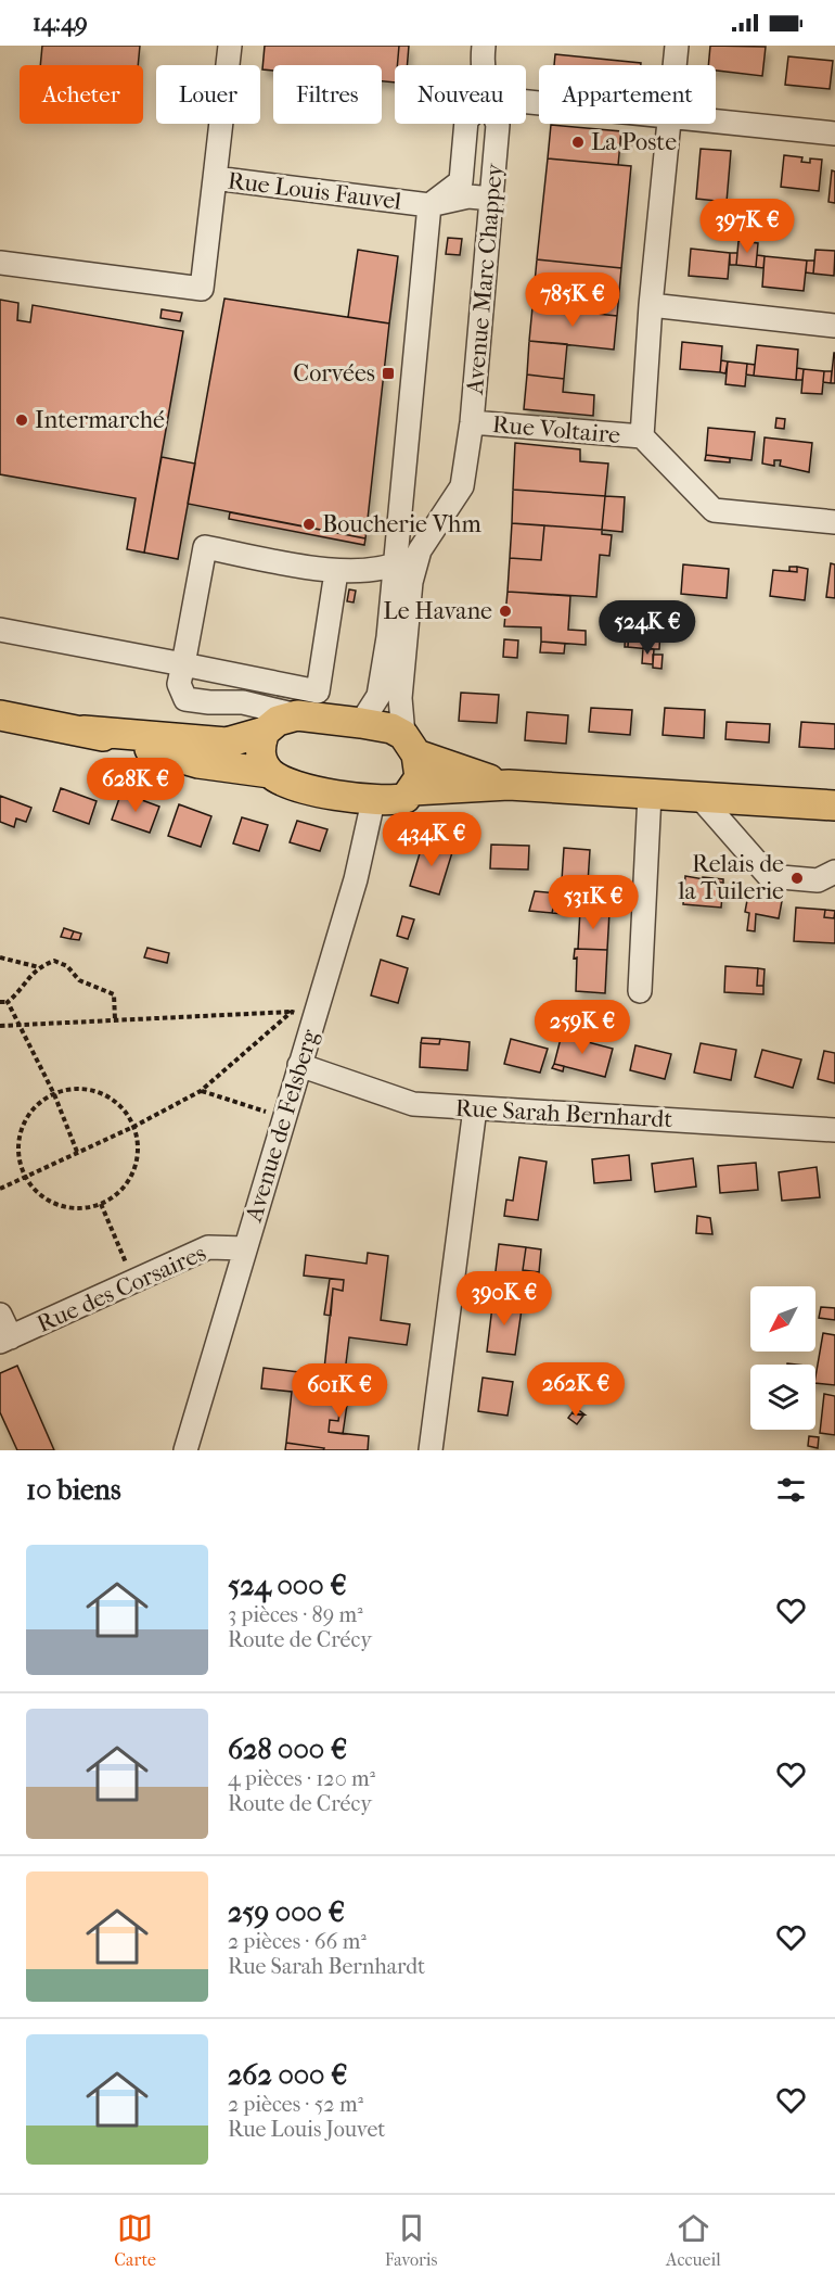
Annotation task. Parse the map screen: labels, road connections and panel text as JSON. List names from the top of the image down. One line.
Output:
{"streets":{"street":["Rue Louis Fauvel","Avenue Marc Chappey","Rue Voltaire","Rue Sarah Bernhardt","Avenue de Felsberg","Rue des Corsaires"]},"crossings":[["Rue Louis Fauvel","Avenue Marc Chappey"],["Avenue Marc Chappey","Rue Voltaire"],["Rue Sarah Bernhardt","Avenue de Felsberg"],["Avenue de Felsberg","Rue des Corsaires"]],"places":{"other":["La Poste","Intermarché","Boucherie Vhm","Le Havane","Relais de la Tuilerie"],"transit":["Corvées"]},"north":"bottom left","page":{"status":"14:49","chip":["Acheter","Louer","Filtres","Nouveau","Appartement"],"price":["397K €","785K €","524K €","628K €","434K €","531K €","259K €","390K €","262K €","601K €"],"heading":"10 biens","list":[{"name":"524 000 €","note":"3 pièces · 89 m² · Route de Crécy"},{"name":"628 000 €","note":"4 pièces · 120 m² · Route de Crécy"},{"name":"259 000 €","note":"2 pièces · 66 m² · Rue Sarah Bernhardt"},{"name":"262 000 €","note":"2 pièces · 52 m² · Rue Louis Jouvet"}],"tabs":["Carte","Favoris","Accueil"]}}
